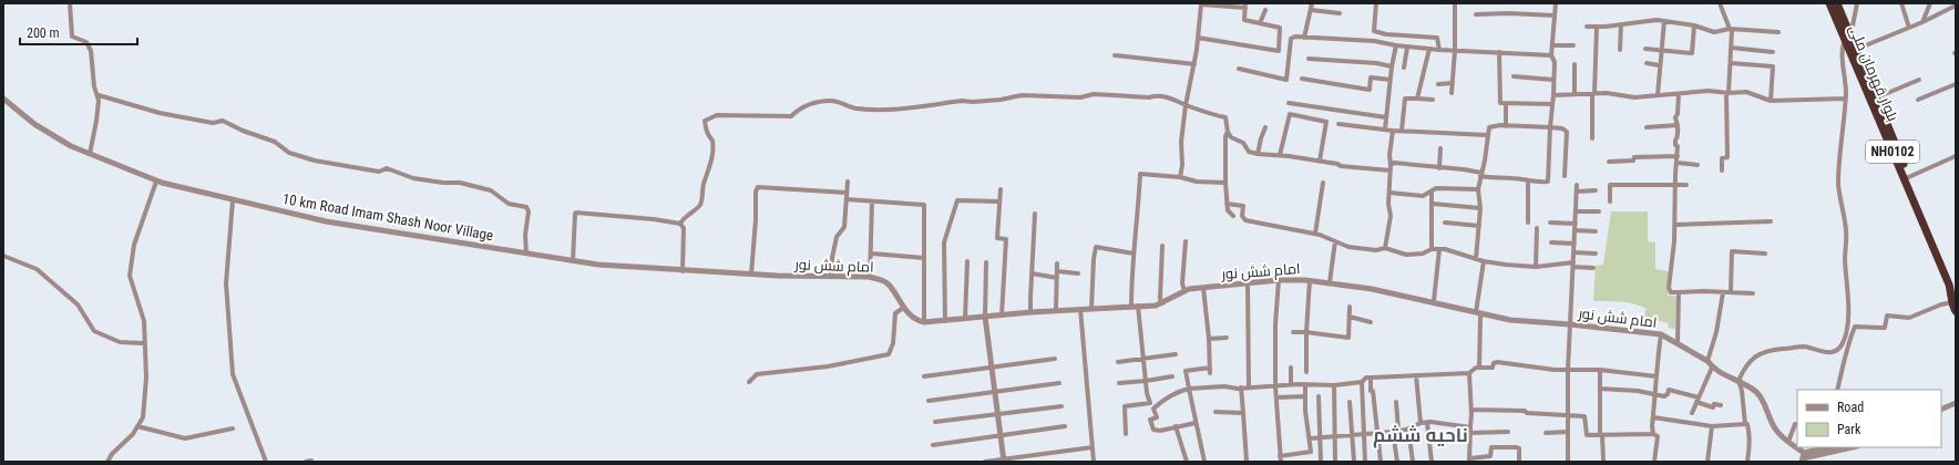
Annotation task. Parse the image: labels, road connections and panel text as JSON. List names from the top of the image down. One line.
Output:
{"streets":{"highway":["بلوار قهرمان ملی","NH0102"],"street":["10 km Road Imam Shash Noor Village","امام شش نور"]},"crossings":[["بلوار قهرمان ملی","NH0102"],["10 km Road Imam Shash Noor Village","امام شش نور"]],"districts":["ناحیه ششم"],"legend":["Road","Park"],"scale_bar":"200 m"}
